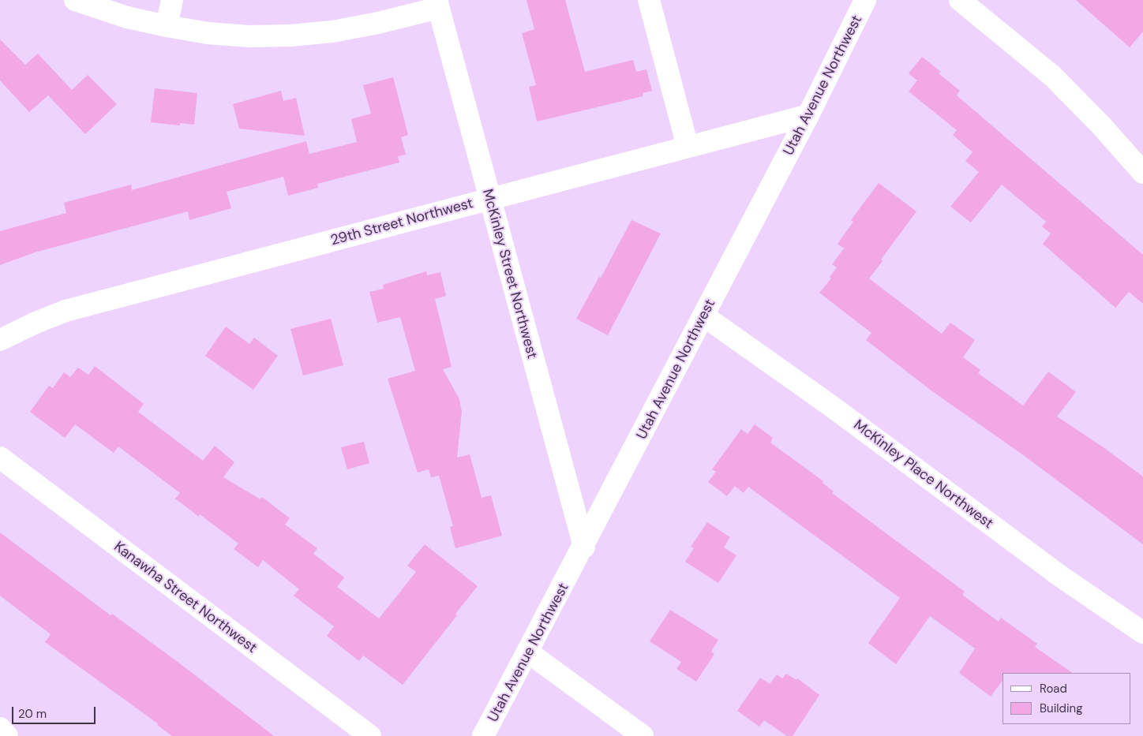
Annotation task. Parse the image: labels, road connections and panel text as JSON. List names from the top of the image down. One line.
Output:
{"streets":{"street":["Utah Avenue Northwest","29th Street Northwest","McKinley Street Northwest","McKinley Place Northwest","Kanawha Street Northwest"]},"crossings":[["Utah Avenue Northwest","29th Street Northwest"],["Utah Avenue Northwest","McKinley Street Northwest"],["Utah Avenue Northwest","McKinley Place Northwest"],["29th Street Northwest","McKinley Street Northwest"]],"legend":["Road","Building"],"scale_bar":"20 m"}
